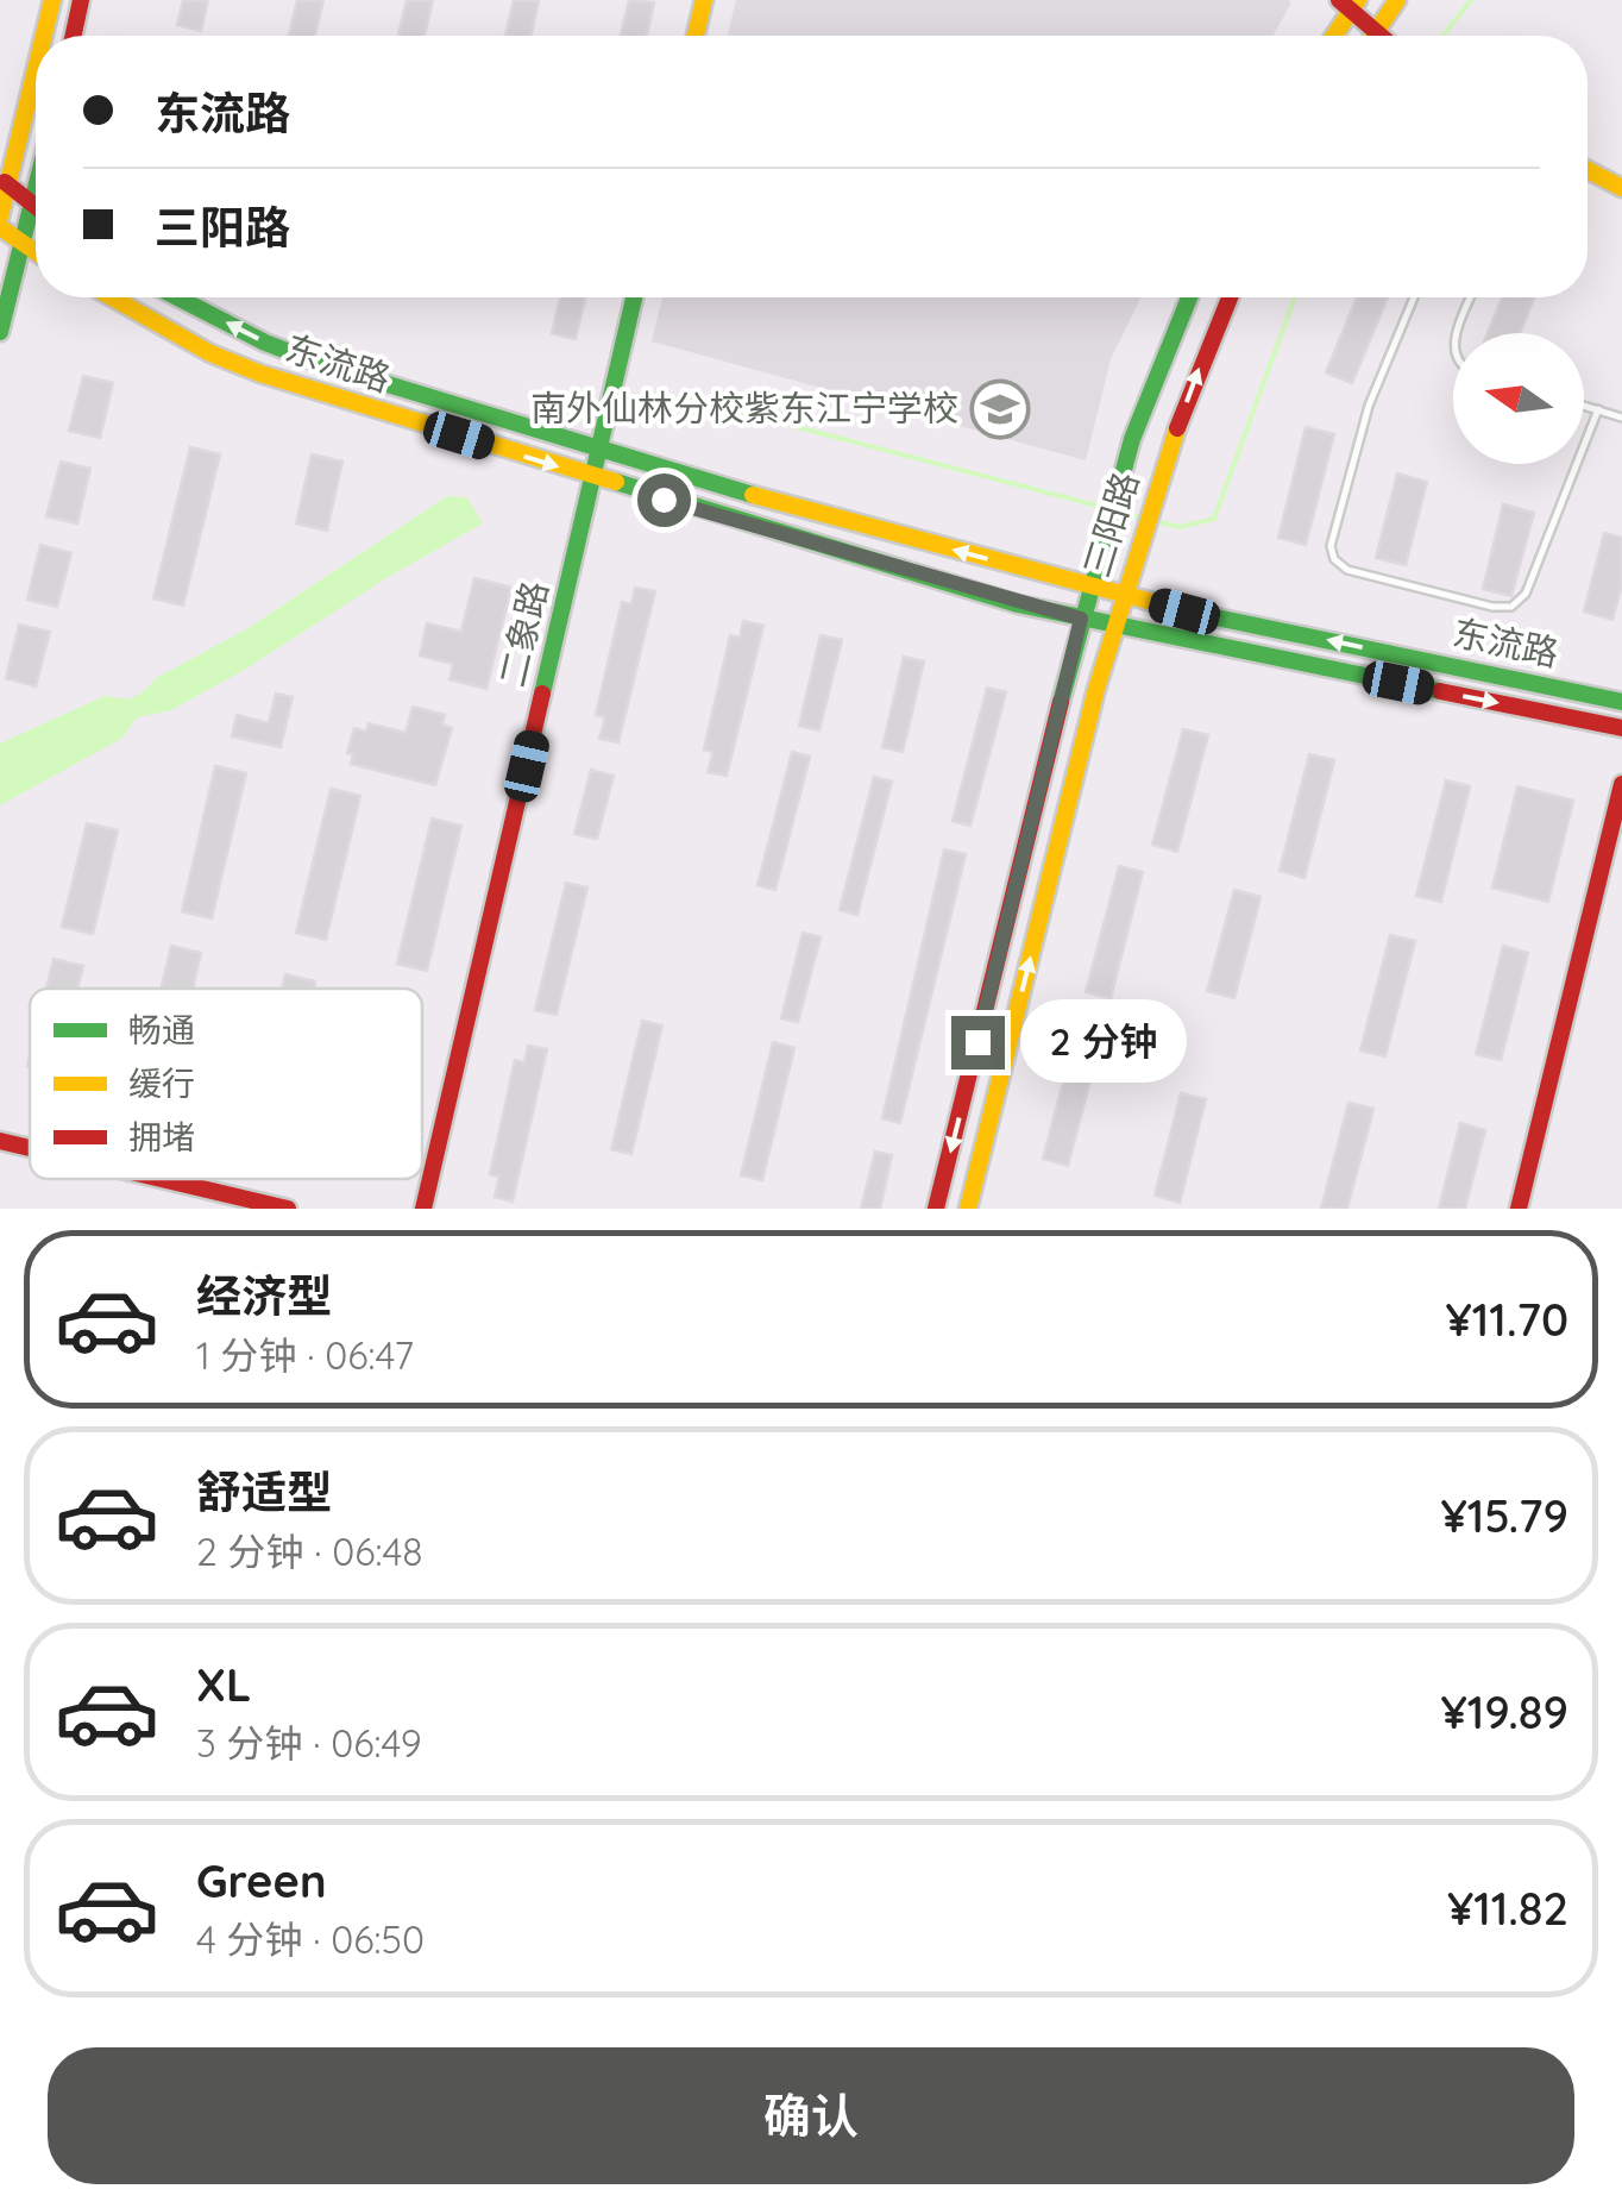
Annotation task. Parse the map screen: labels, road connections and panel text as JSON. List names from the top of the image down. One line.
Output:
{"streets":{"main road":["东流路","三阳路","二象路"]},"crossings":[["东流路","三阳路"],["东流路","二象路"]],"places":{"school or university":["南外仙林分校紫东江宁学校"]},"legend":["畅通","缓行","拥堵"],"north":"left","page":{"banner":["东流路","三阳路"],"bubble":"2 分钟","list":[{"name":"经济型","note":"1 分钟 · 06:47","value":"¥11.70"},{"name":"舒适型","note":"2 分钟 · 06:48","value":"¥15.79"},{"name":"XL","note":"3 分钟 · 06:49","value":"¥19.89"},{"name":"Green","note":"4 分钟 · 06:50","value":"¥11.82"}],"buttons":"确认"}}
